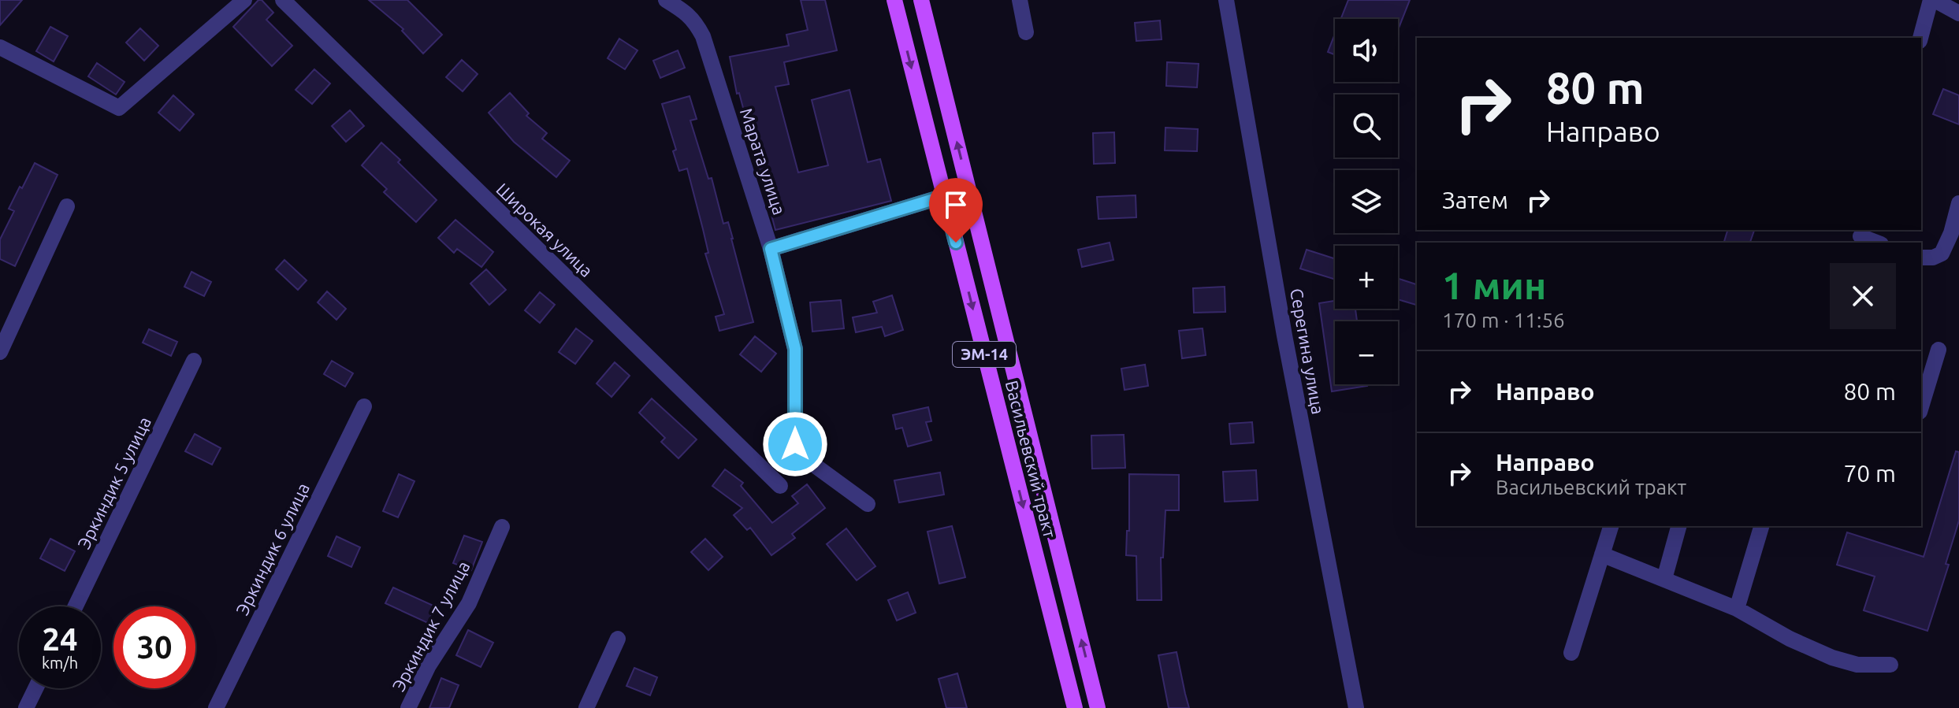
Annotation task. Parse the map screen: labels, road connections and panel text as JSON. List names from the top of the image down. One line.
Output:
{"streets":{"main road":["ЭМ-14","Васильевский тракт"],"street":["Марата улица","Широкая улица","Серегина улица","Эркиндик 5 улица","Эркиндик 6 улица","Эркиндик 7 улица"]},"page":{"map_buttons":["+","−"],"turn":["80 m","Направо"],"then":"Затем","heading":["1 мин","170 m · 11:56"],"list":[{"name":"Направо","value":"80 m"},{"name":"Направо","note":"Васильевский тракт","value":"70 m"}],"speed":"24 km/h","limit":"30"}}
